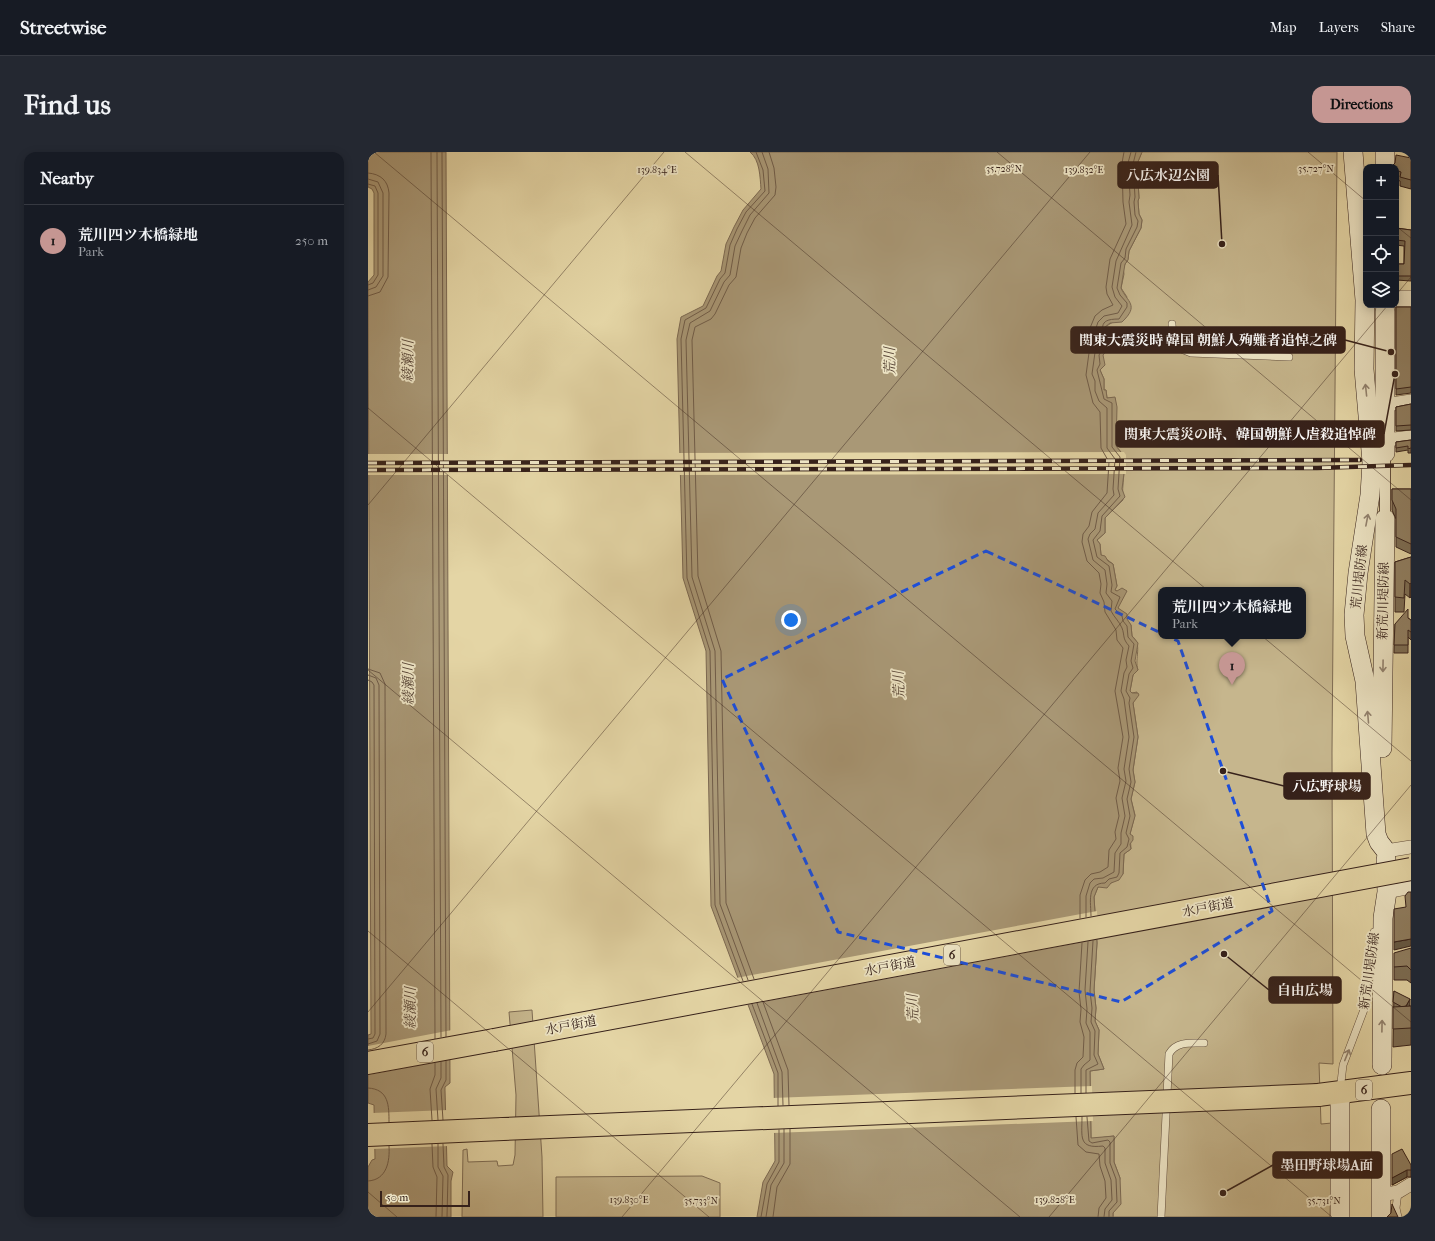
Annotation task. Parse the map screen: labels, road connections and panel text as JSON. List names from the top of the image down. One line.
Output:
{"streets":{"highway":["水戸街道","6"],"main road":["荒川堤防線","新荒川堤防線"]},"crossings":[["荒川堤防線","新荒川堤防線"],["新荒川堤防線","6"]],"one_way":["荒川堤防線"],"water":["綾瀬川","荒川"],"places":["八広水辺公園","関東大震災時 韓国 朝鮮人殉難者追悼之碑","関東大震災の時、韓国朝鮮人虐殺追悼碑","八広野球場","自由広場","墨田野球場A面"],"scale_bar":"50 m","page":{"header":"Streetwise","nav":["Map","Layers","Share"],"buttons":"Directions","title":"Find us","heading":"Nearby","map_buttons":["+","−"],"list":[{"mark":"1","name":"荒川四ツ木橋緑地","note":"Park","value":"250 m"}],"popup":["荒川四ツ木橋緑地","Park"],"pins":"1","scale":"50 m"},"coordinates":["35.728°N","35.727°N","139.834°E","139.832°E","139.830°E","139.828°E","35.733°N","35.731°N"]}
